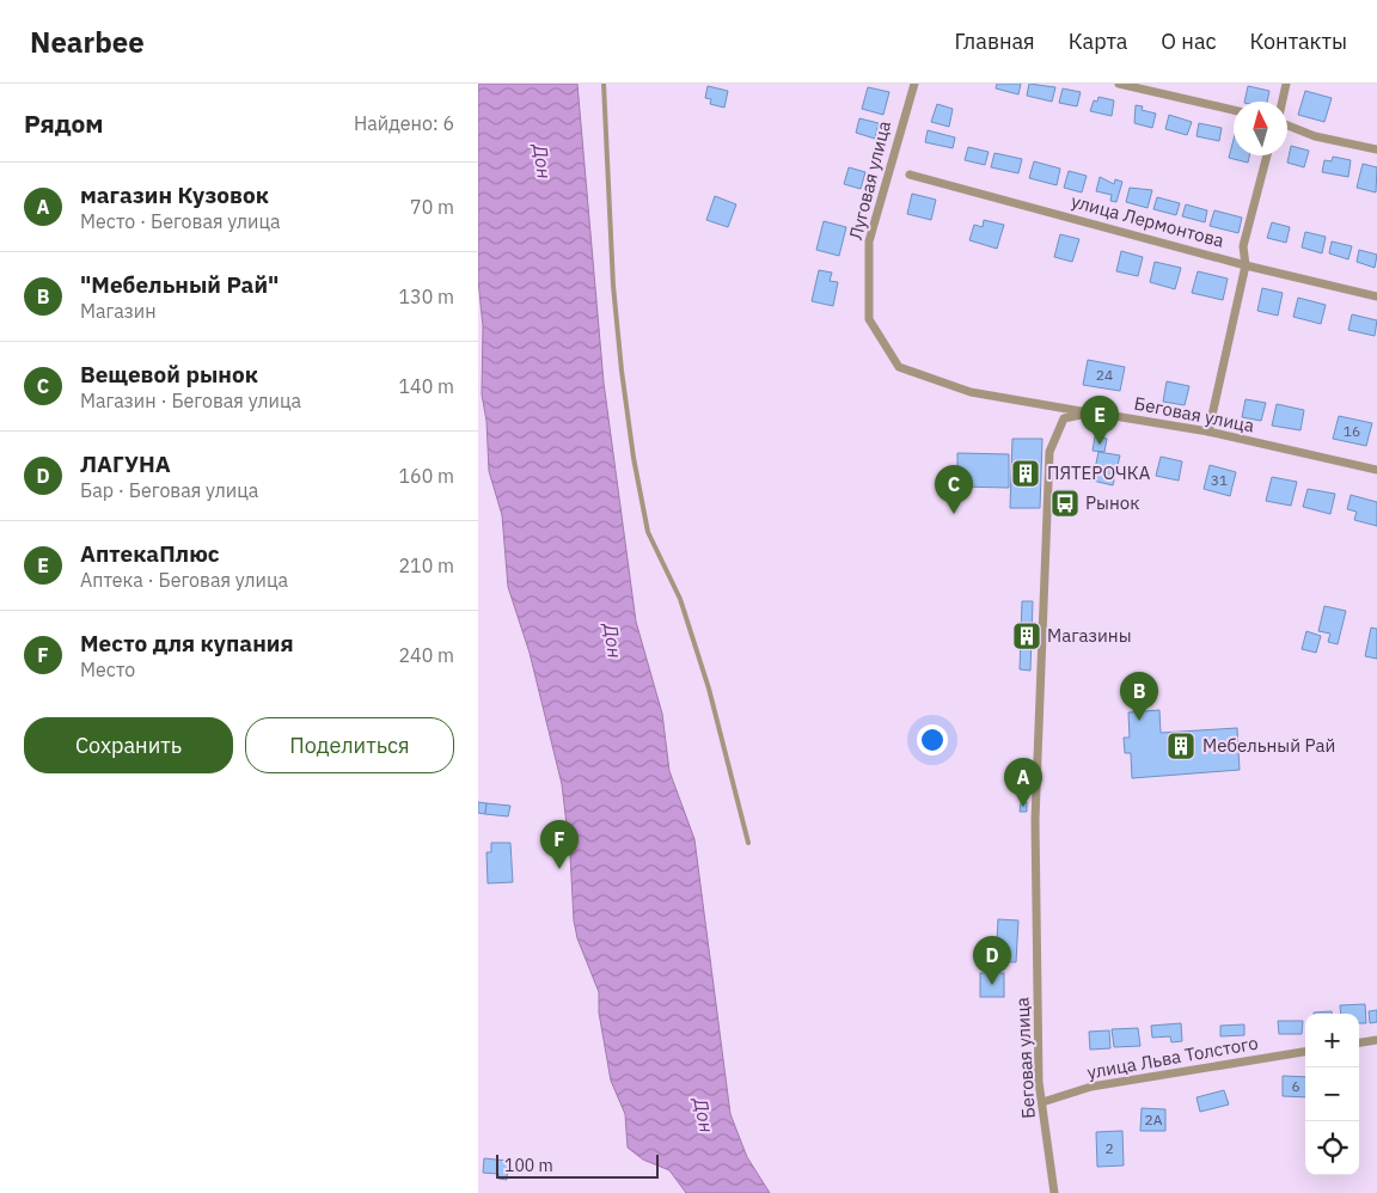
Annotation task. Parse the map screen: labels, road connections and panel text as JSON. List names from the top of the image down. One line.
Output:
{"streets":{"street":["Луговая улица","улица Лермонтова","Беговая улица","улица Льва Толстого"]},"crossings":[["Луговая улица","Беговая улица"],["Беговая улица","улица Льва Толстого"]],"water":["Дон"],"places":{"building":["ПЯТЕРОЧКА","Магазины","Мебельный Рай"],"bus stop":["Рынок"]},"house_numbers":["24","16","31","6","2А","2"],"scale_bar":"100 m","north":"top","page":{"header":"Nearbee","nav":["Главная","Карта","О нас","Контакты"],"heading":["Рядом","Найдено: 6"],"list":[{"mark":"A","name":"магазин Кузовок","note":"Место · Беговая улица","value":"70 m"},{"mark":"B","name":"\"Мебельный Рай\"","note":"Магазин","value":"130 m"},{"mark":"C","name":"Вещевой рынок","note":"Магазин · Беговая улица","value":"140 m"},{"mark":"D","name":"ЛАГУНА","note":"Бар · Беговая улица","value":"160 m"},{"mark":"E","name":"АптекаПлюс","note":"Аптека · Беговая улица","value":"210 m"},{"mark":"F","name":"Место для купания","note":"Место","value":"240 m"}],"pins":["E","C","B","A","F","D"],"buttons":["Сохранить","Поделиться"],"map_buttons":["+","−"],"scale":"100 m"}}
